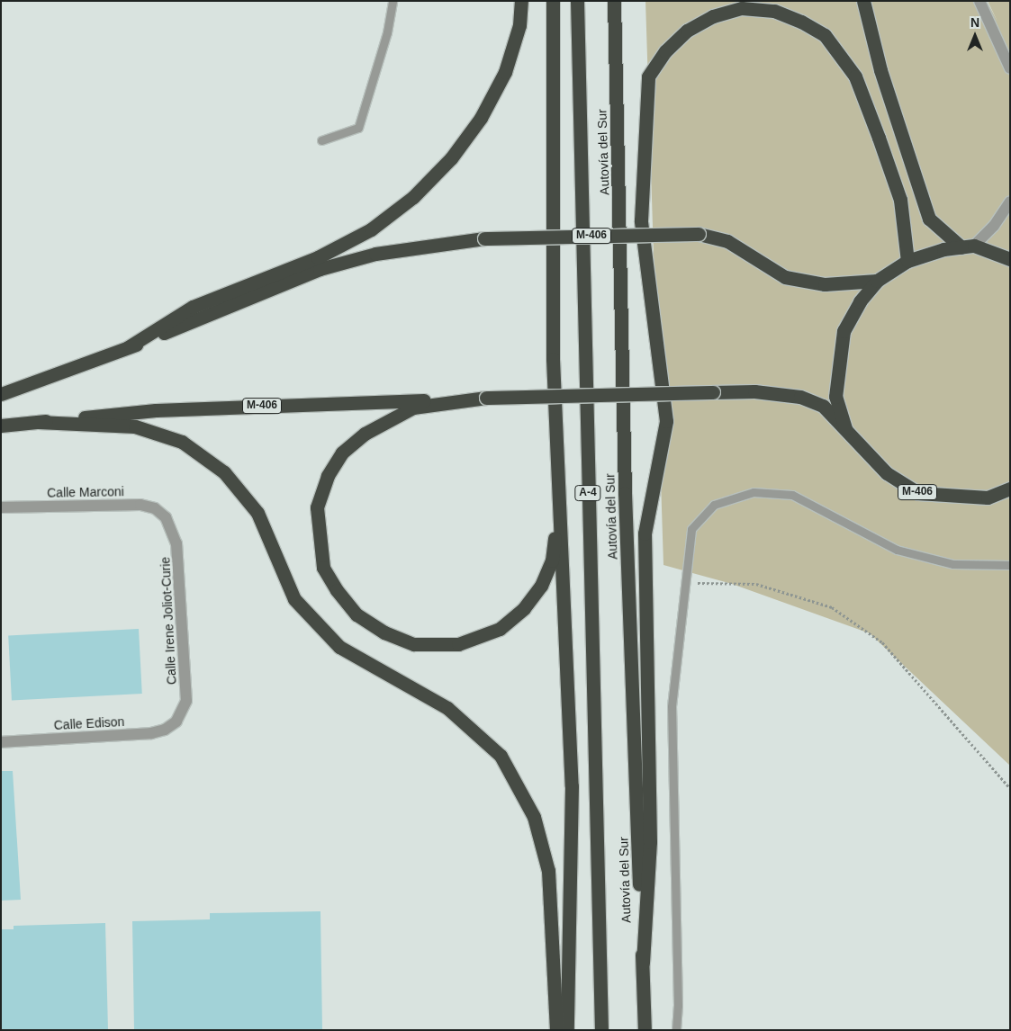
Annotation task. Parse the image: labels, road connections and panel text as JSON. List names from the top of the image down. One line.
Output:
{"streets":{"highway":["Autovía del Sur","M-406","A-4"],"street":["Calle Marconi","Calle Irene Joliot-Curie","Calle Edison"]},"crossings":[["Calle Marconi","Calle Irene Joliot-Curie"],["Calle Irene Joliot-Curie","Calle Edison"]],"north":"top"}
